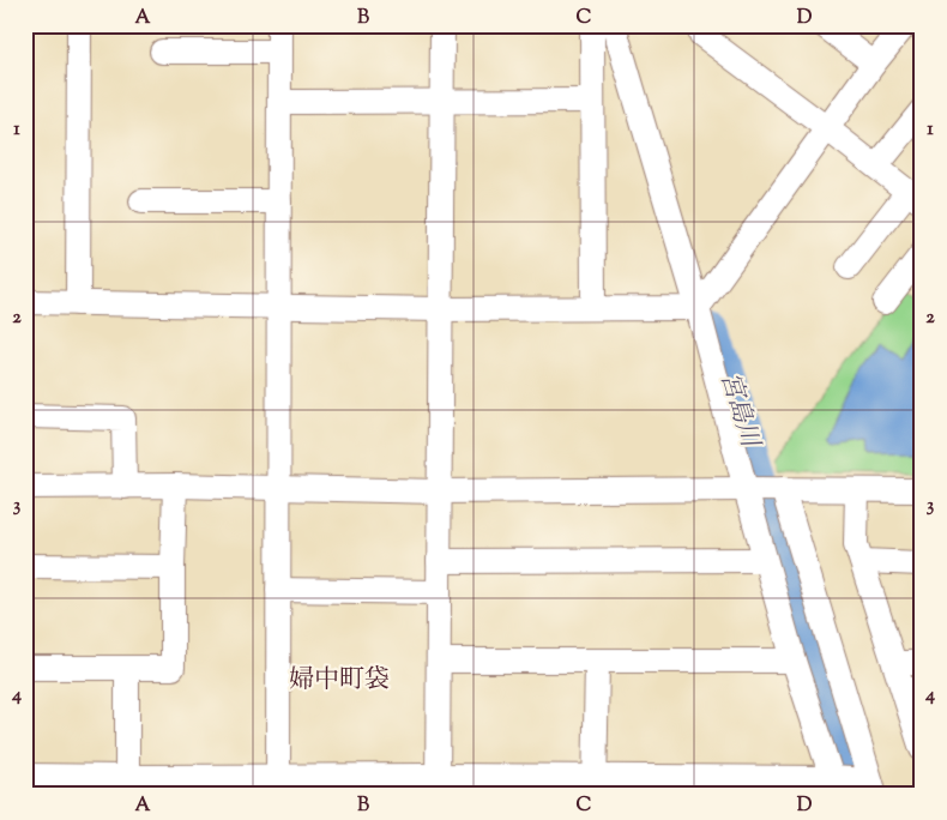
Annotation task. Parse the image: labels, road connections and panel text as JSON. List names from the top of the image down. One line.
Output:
{"districts":["婦中町袋"],"water":["宮島川"],"grid":{"columns":["A","B","C","D"],"rows":["1","2","3","4"]}}
